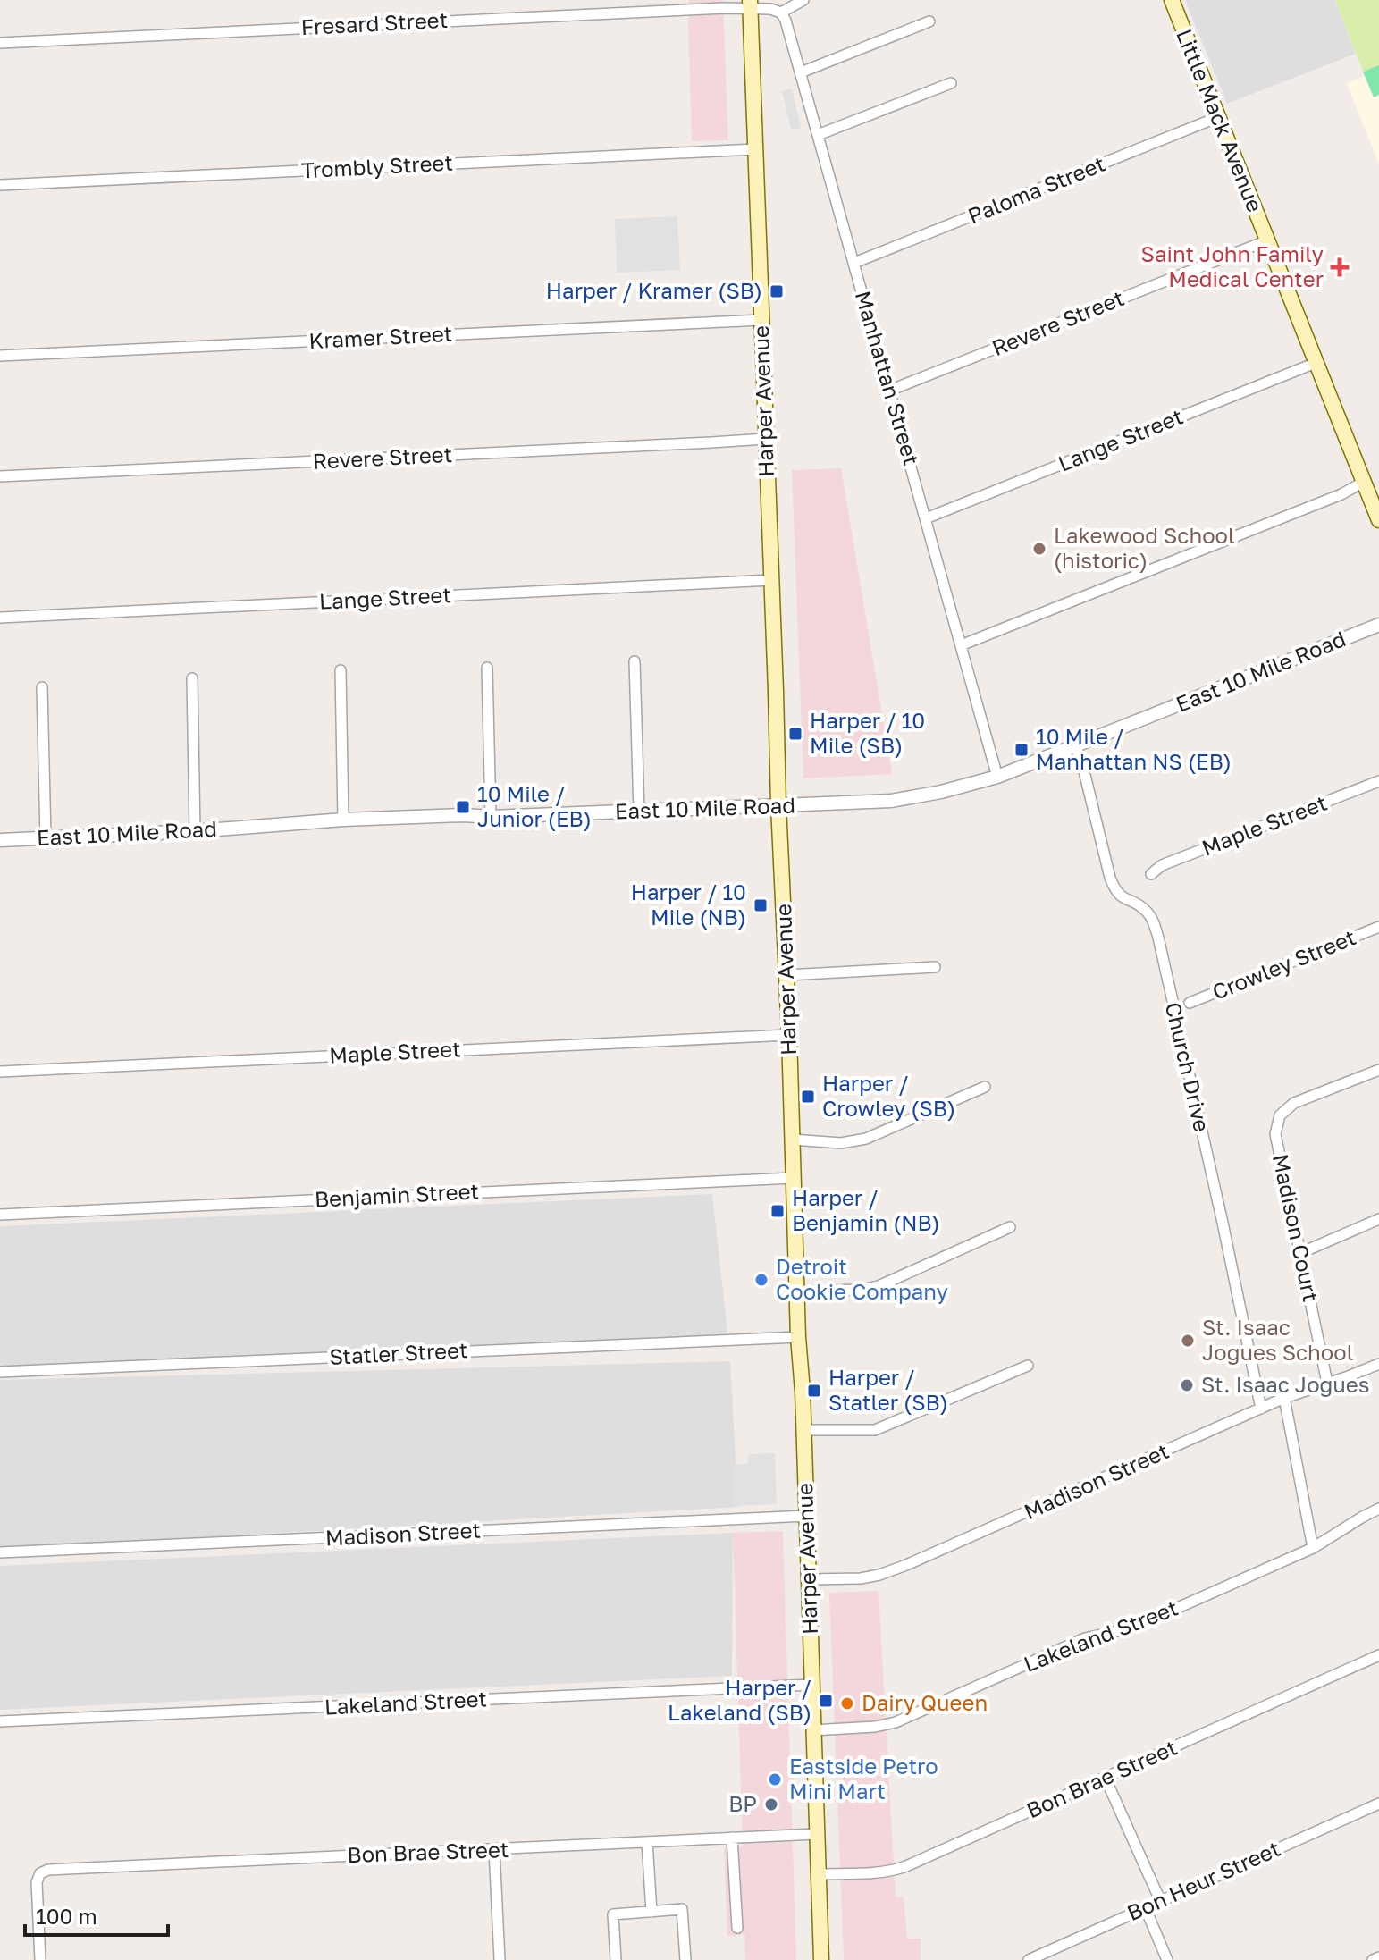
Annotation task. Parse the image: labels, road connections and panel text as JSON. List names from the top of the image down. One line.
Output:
{"streets":{"main road":["Little Mack Avenue","Harper Avenue"],"street":["Fresard Street","Trombly Street","Paloma Street","Revere Street","Kramer Street","Manhattan Street","Lange Street","East 10 Mile Road","Maple Street","Crowley Street","Church Drive","Benjamin Street","Madison Court","Statler Street","Madison Street","Lakeland Street","Bon Brae Street","Bon Heur Street"]},"crossings":[["Fresard Street","Harper Avenue"],["Little Mack Avenue","Paloma Street"],["Little Mack Avenue","Revere Street"],["Little Mack Avenue","Lange Street"],["Trombly Street","Harper Avenue"],["Paloma Street","Manhattan Street"],["Revere Street","Manhattan Street"],["Revere Street","Harper Avenue"],["Kramer Street","Harper Avenue"],["Manhattan Street","Lange Street"],["Manhattan Street","East 10 Mile Road"],["Harper Avenue","Lange Street"],["Harper Avenue","East 10 Mile Road"],["Harper Avenue","Maple Street"],["Harper Avenue","Benjamin Street"],["Harper Avenue","Statler Street"],["Harper Avenue","Madison Street"],["Harper Avenue","Lakeland Street"],["Harper Avenue","Bon Brae Street"],["East 10 Mile Road","Church Drive"],["Church Drive","Madison Street"],["Madison Court","Madison Street"]],"places":{"health":["Saint John Family Medical Center"],"transit":["Harper / Kramer (SB)","Harper / 10 Mile (SB)","10 Mile / Manhattan NS (EB)","10 Mile / Junior (EB)","Harper / 10 Mile (NB)","Harper / Crowley (SB)","Harper / Benjamin (NB)","Harper / Statler (SB)","Harper / Lakeland (SB)"],"other":["Lakewood School (historic)","Detroit Cookie Company","St. Isaac Jogues School","St. Isaac Jogues","Dairy Queen","Eastside Petro Mini Mart","BP"]},"scale_bar":"100 m"}
